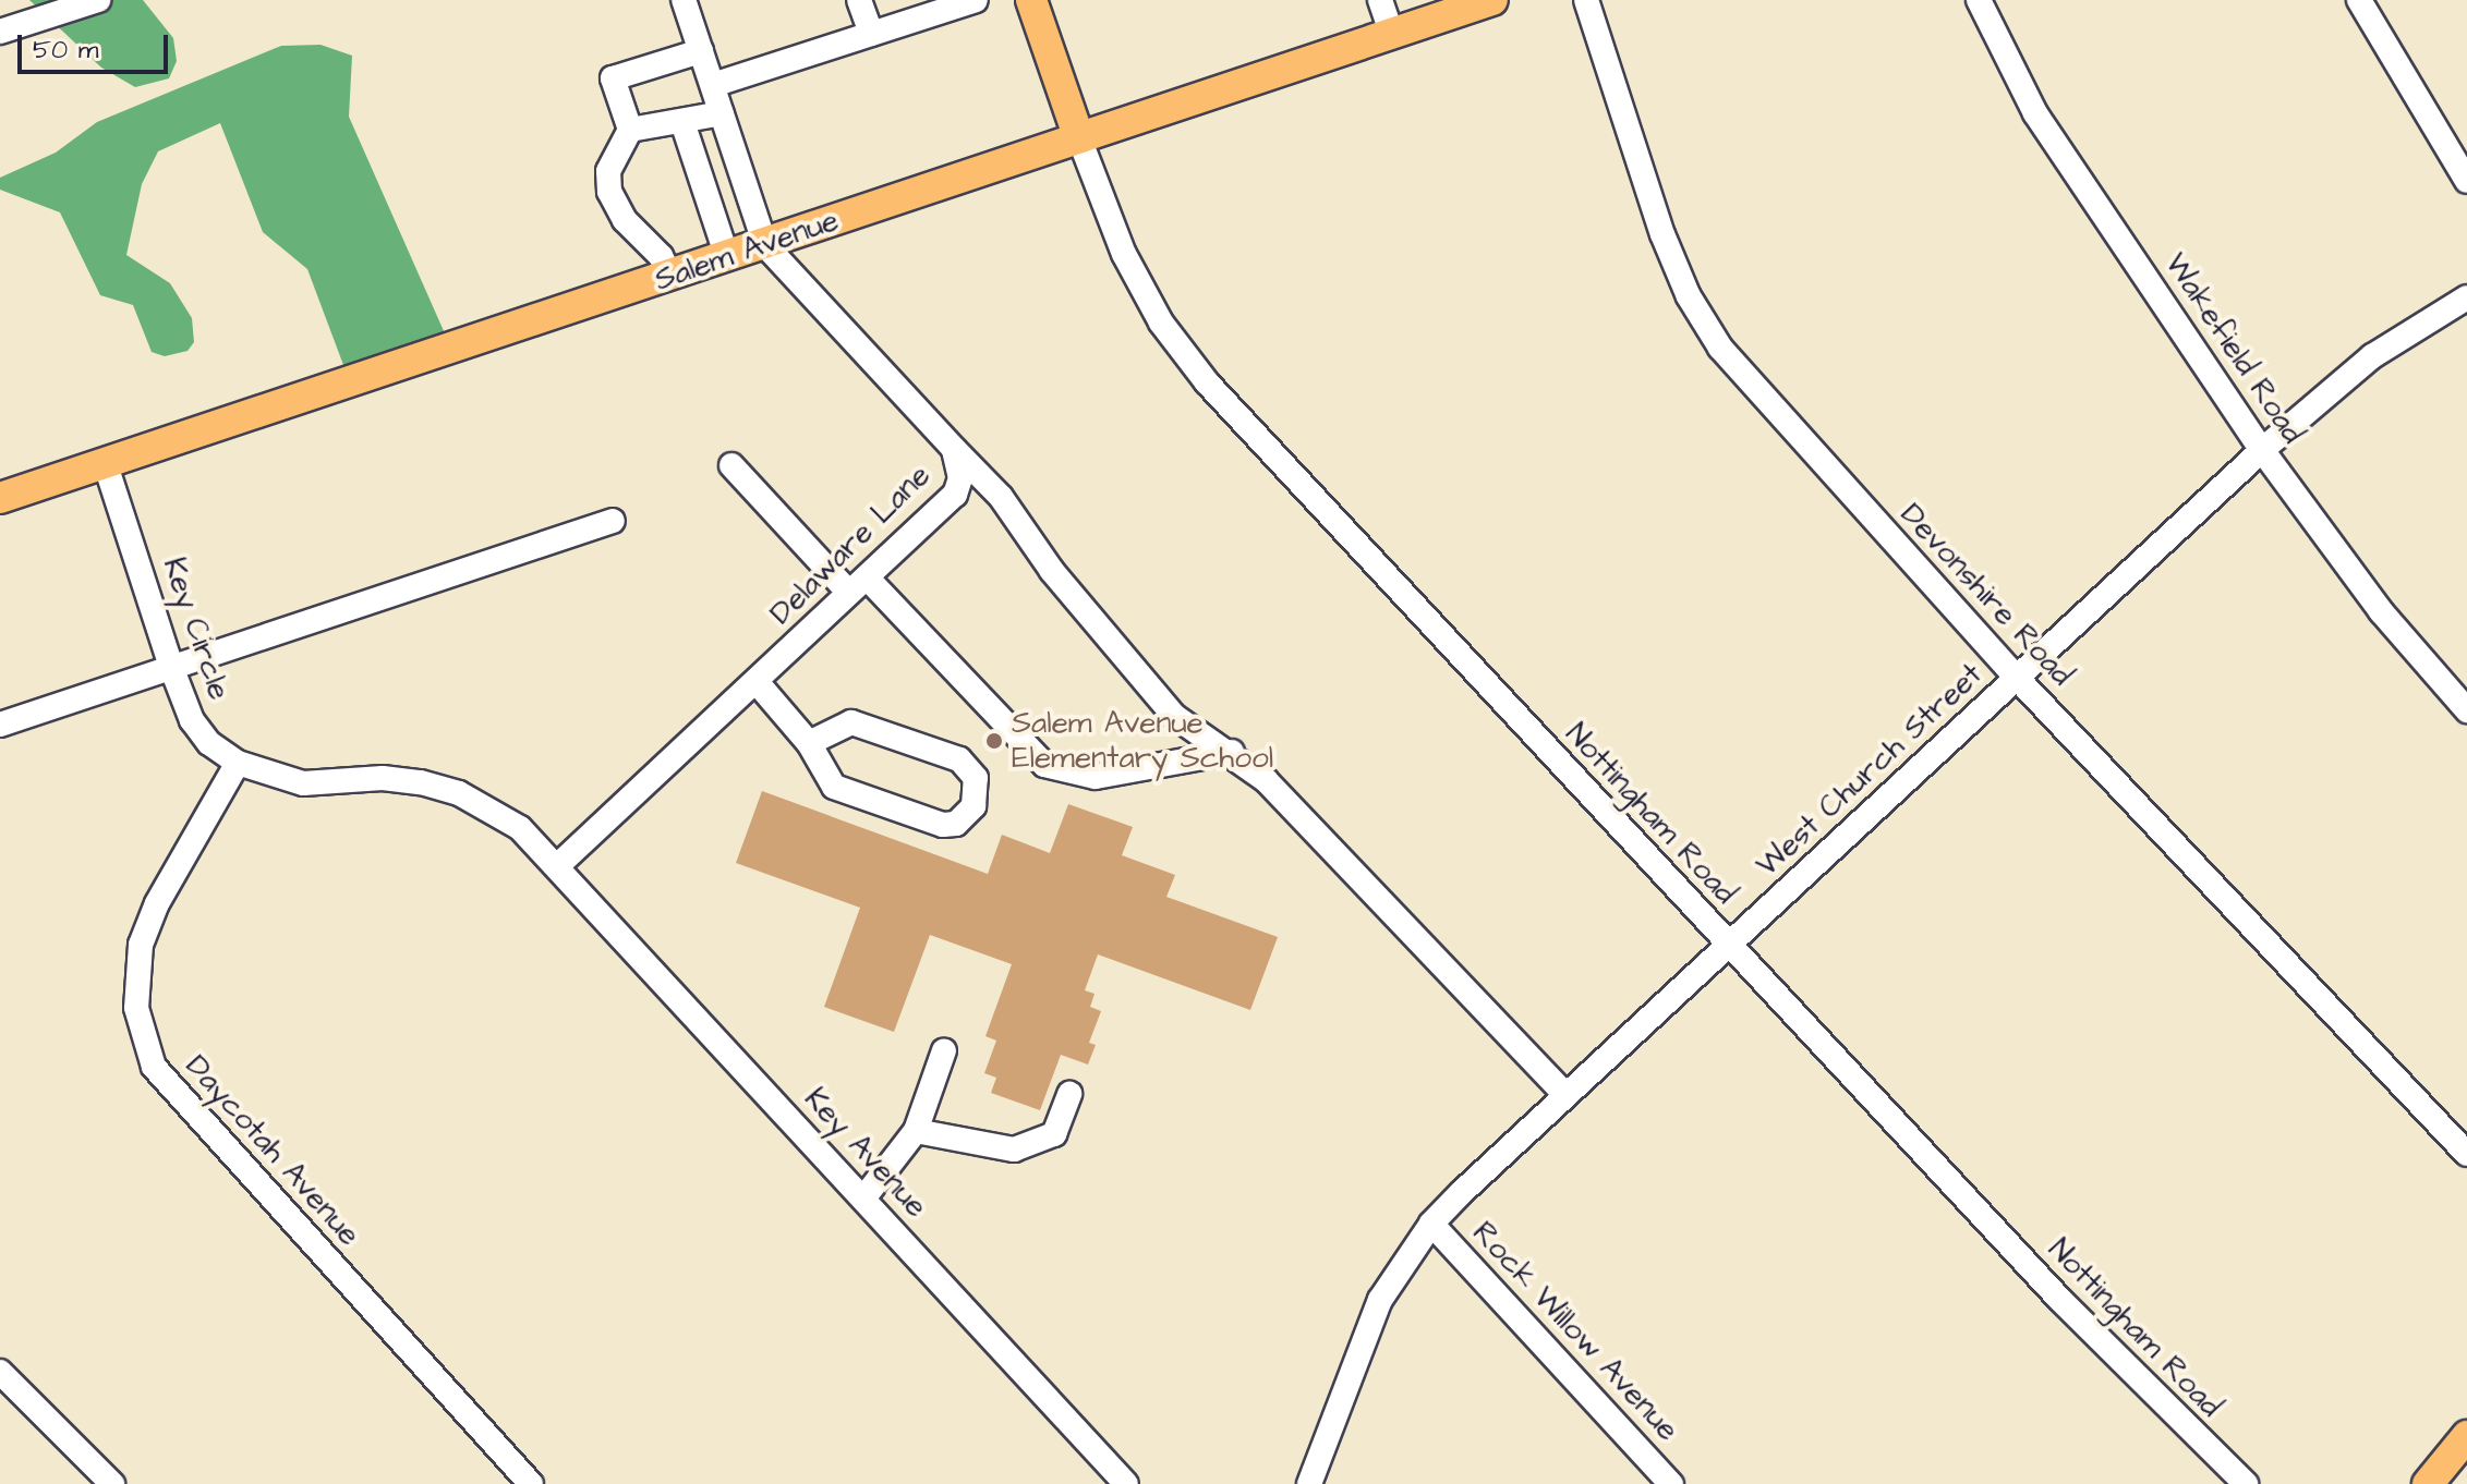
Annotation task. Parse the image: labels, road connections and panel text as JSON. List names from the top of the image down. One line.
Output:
{"streets":{"main road":["Salem Avenue"],"street":["Wakefield Road","Delaware Lane","Devonshire Road","Key Circle","West Church Street","Nottingham Road","Daycotah Avenue","Key Avenue","Rock Willow Avenue"]},"crossings":[["Salem Avenue","Delaware Lane"],["Salem Avenue","Key Circle"],["Salem Avenue","Nottingham Road"],["Wakefield Road","West Church Street"],["Delaware Lane","Key Circle"],["Delaware Lane","Key Avenue"],["Devonshire Road","West Church Street"],["Key Circle","Daycotah Avenue"],["Key Circle","Key Avenue"],["West Church Street","Nottingham Road"],["West Church Street","Rock Willow Avenue"]],"places":["Salem Avenue Elementary School"],"scale_bar":"50 m"}
